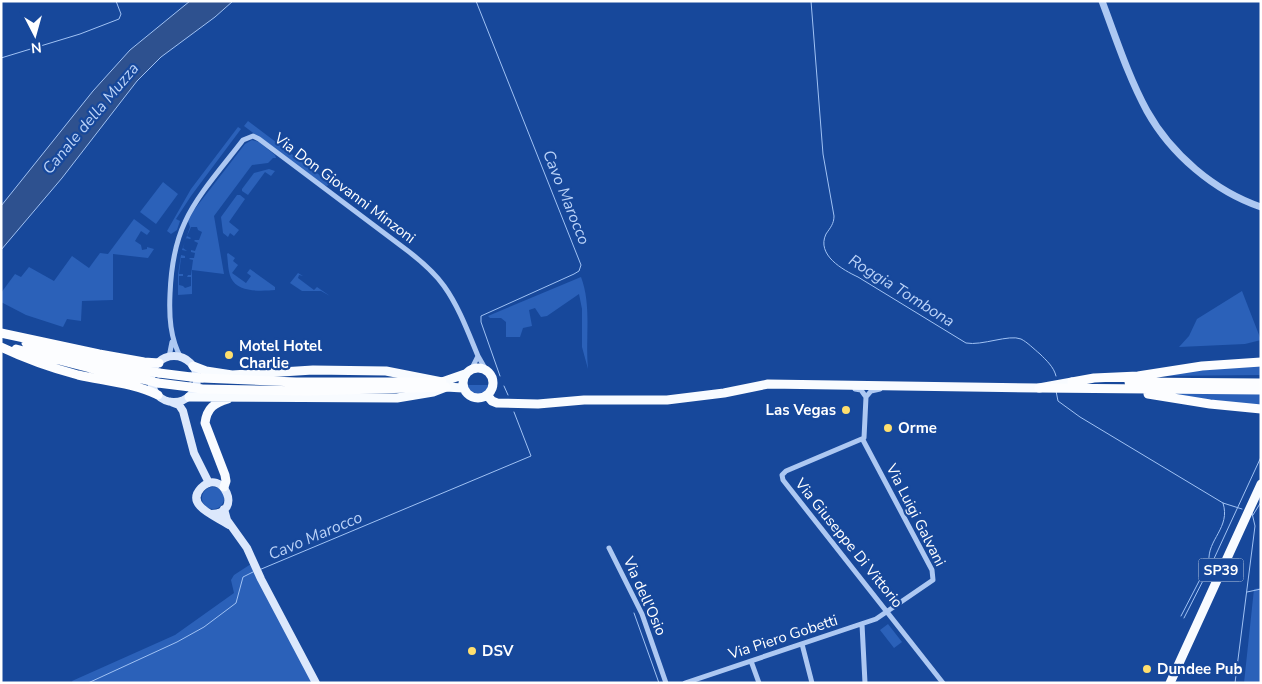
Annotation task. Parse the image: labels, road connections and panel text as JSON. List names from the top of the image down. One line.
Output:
{"streets":{"main road":["SP39"],"street":["Via Don Giovanni Minzoni","Via Luigi Galvani","Via Giuseppe Di Vittorio","Via dell'Osio","Via Piero Gobetti"]},"crossings":[["Via Luigi Galvani","Via Giuseppe Di Vittorio"],["Via Luigi Galvani","Via Piero Gobetti"],["Via Giuseppe Di Vittorio","Via Piero Gobetti"]],"water":["Canale della Muzza","Cavo Marocco","Roggia Tombona"],"places":["Motel Hotel Charlie","Las Vegas","Orme","DSV","Dundee Pub"],"north":"bottom"}
